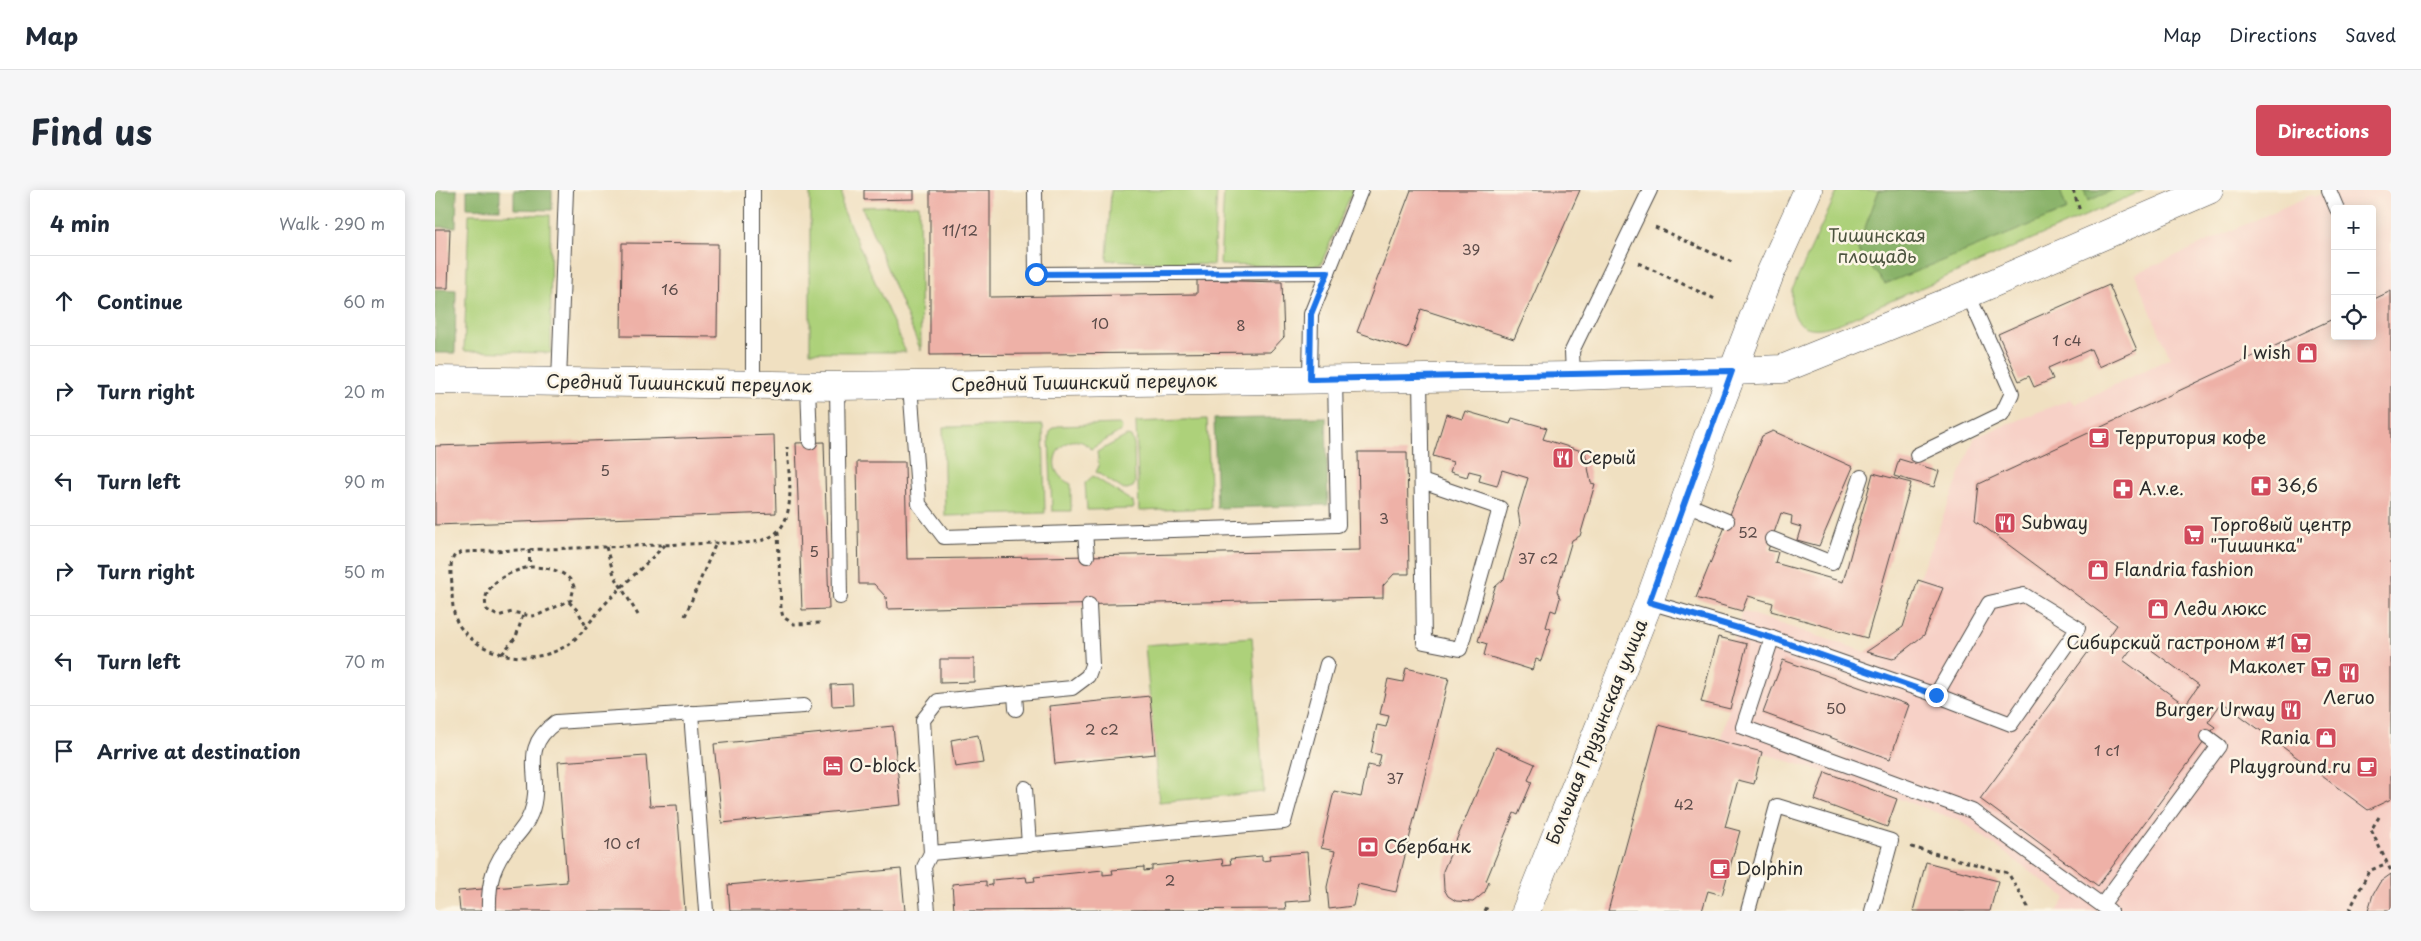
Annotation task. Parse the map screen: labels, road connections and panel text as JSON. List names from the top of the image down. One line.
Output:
{"streets":{"street":["Средний Тишинский переулок","Большая Грузинская улица"]},"crossings":[["Средний Тишинский переулок","Большая Грузинская улица"]],"parks":["Тишинская площадь"],"places":{"shop":["I wish","Flandria fashion","Леди люкс","Rania"],"cafe":["Территория кофе","Playground.ru","Dolphin"],"restaurant":["Серый","Subway","Легио","Burger Urway"],"pharmacy":["36,6","A.v.e."],"supermarket":["Торговый центр \"Тишинка\"","Сибирский гастроном #1","Маколет"],"hotel":["O-block"],"bank":["Сбербанк"]},"house_numbers":["11/12","39","16","10","8","1 с4","5","3","52","5","37 с2","50","2 с2","1 с1","37","42","10 с1","2"],"page":{"header":"Map","nav":["Map","Directions","Saved"],"title":"Find us","buttons":"Directions","heading":["4 min","Walk · 290 m"],"map_buttons":["+","−"],"list":[["Continue","60 m"],["Turn right","20 m"],["Turn left","90 m"],["Turn right","50 m"],["Turn left","70 m"],"Arrive at destination"]}}
